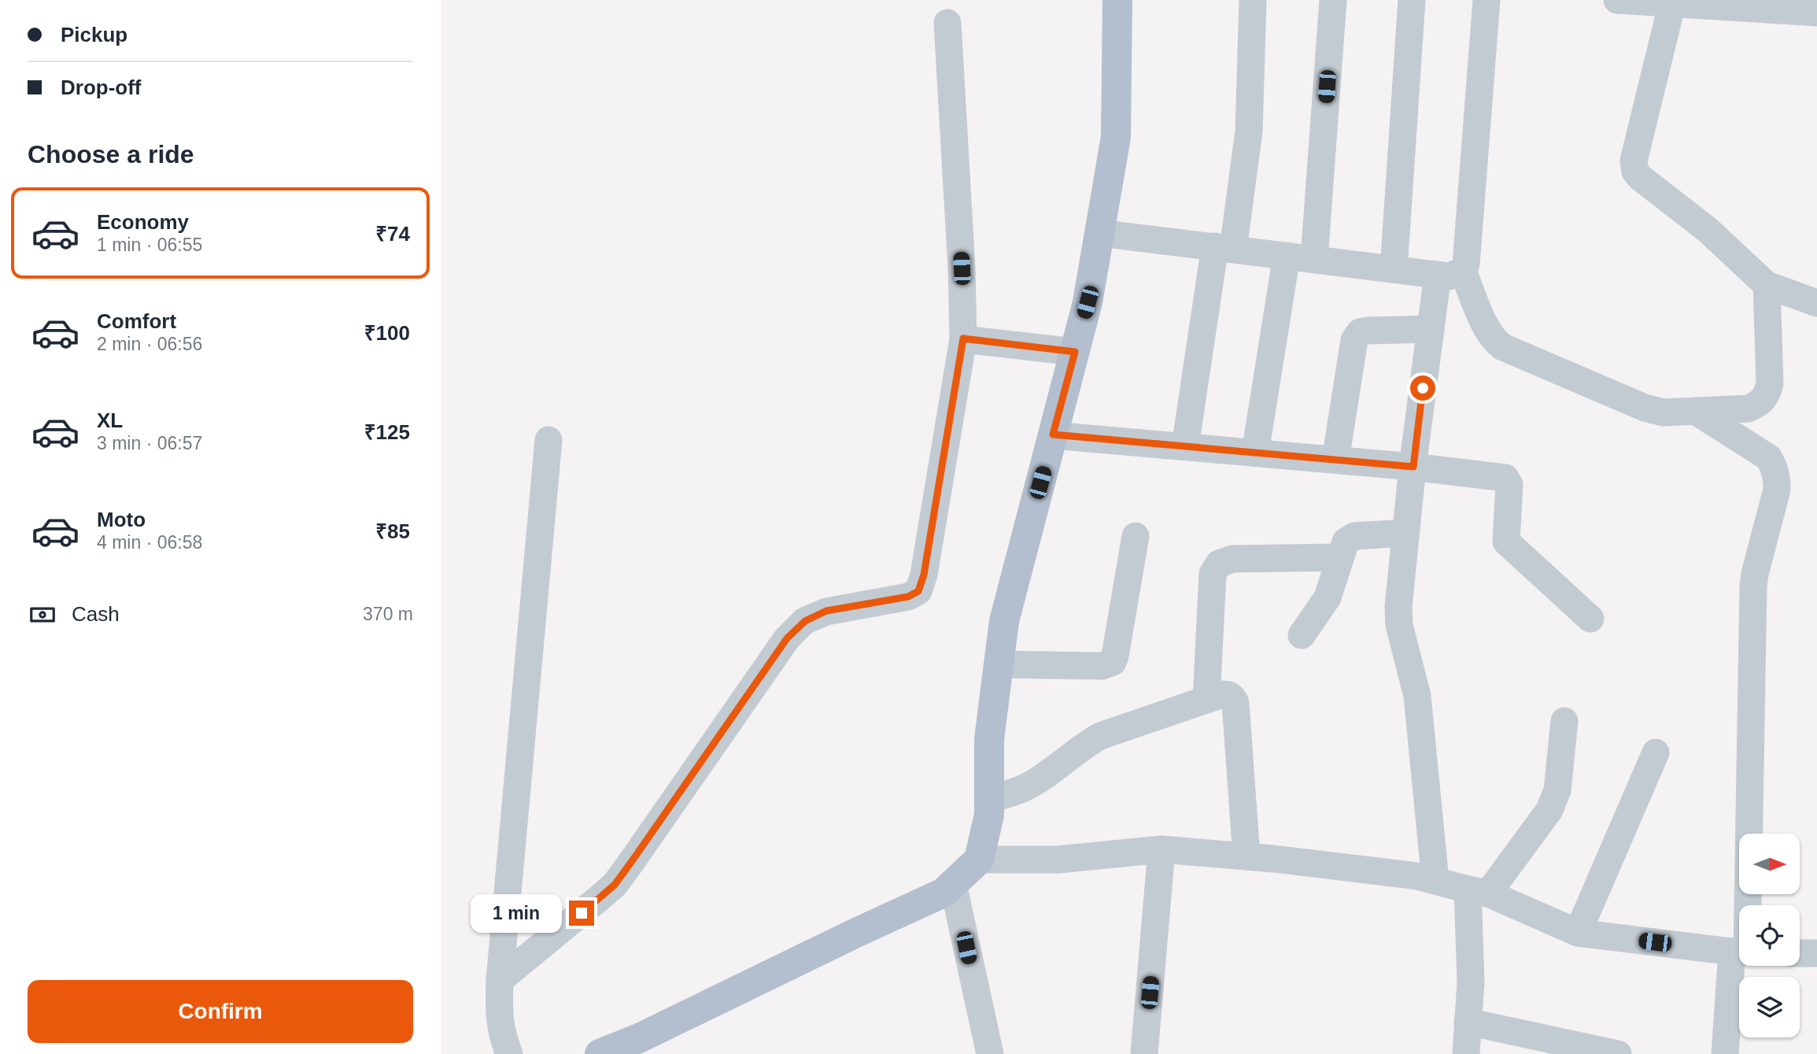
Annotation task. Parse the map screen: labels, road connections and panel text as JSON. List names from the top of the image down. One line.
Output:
{"north":"right","page":{"banner":["Pickup","Drop-off"],"heading":"Choose a ride","list":[{"name":"Economy","note":"1 min · 06:55","value":"₹74"},{"name":"Comfort","note":"2 min · 06:56","value":"₹100"},{"name":"XL","note":"3 min · 06:57","value":"₹125"},{"name":"Moto","note":"4 min · 06:58","value":"₹85"}],"pay":["Cash","370 m"],"bubble":"1 min","buttons":"Confirm"}}
